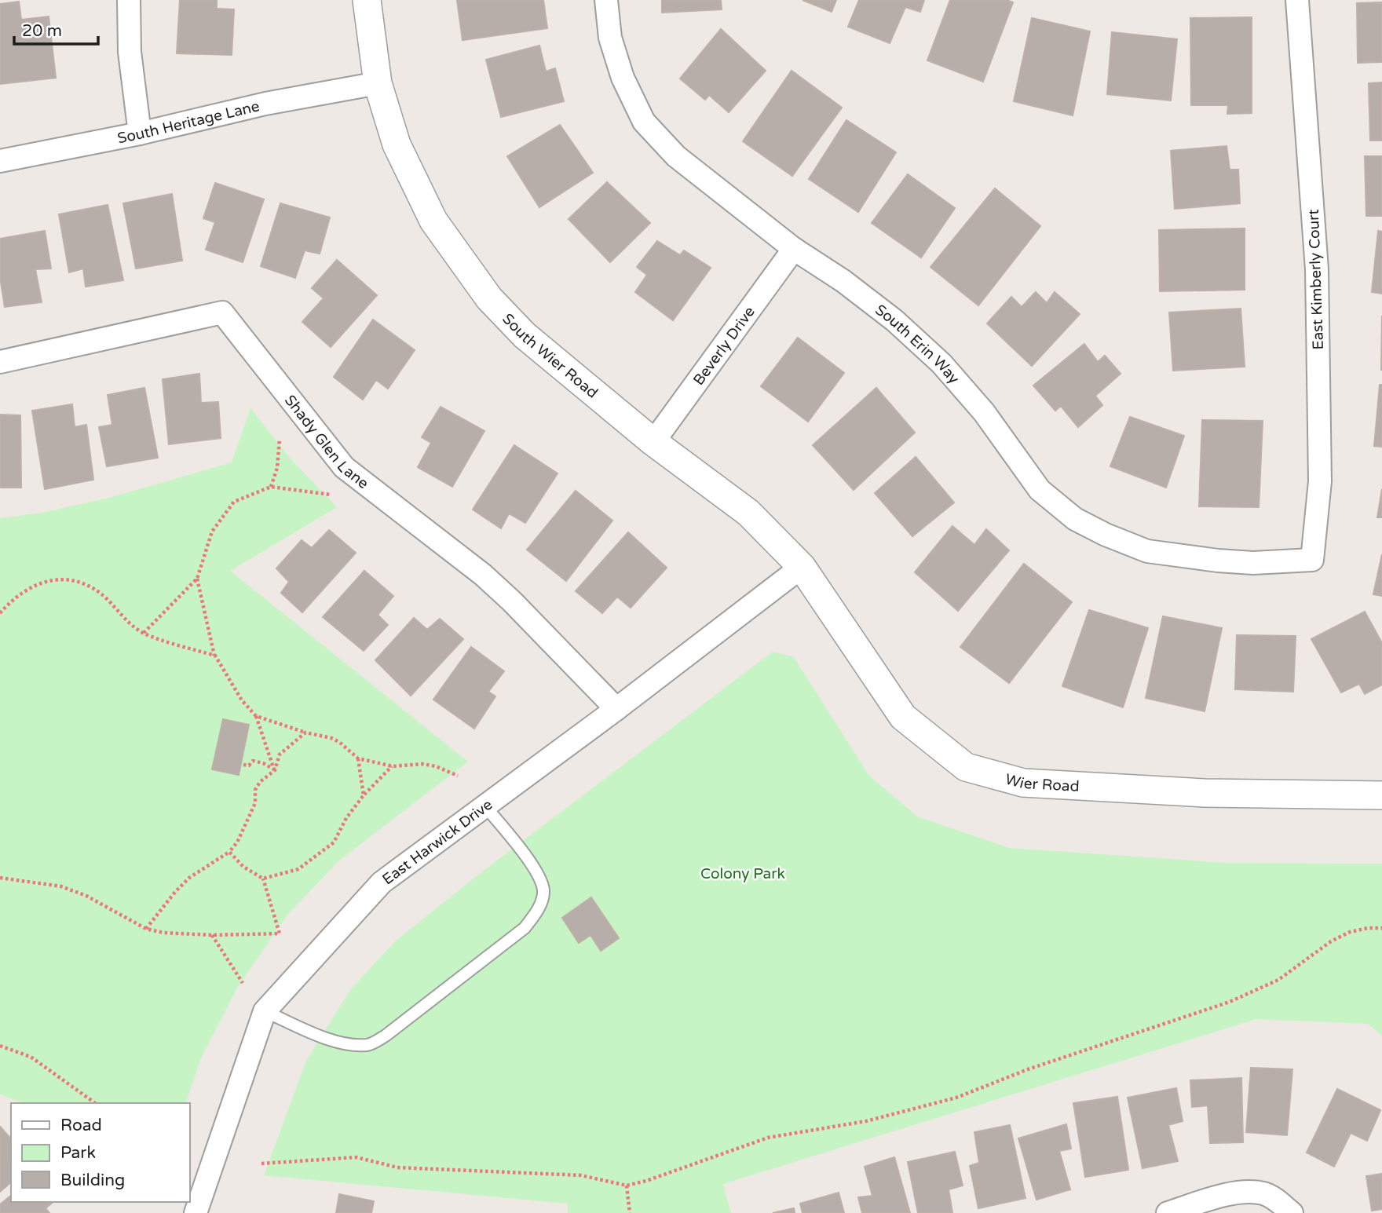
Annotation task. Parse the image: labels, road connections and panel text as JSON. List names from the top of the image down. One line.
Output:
{"streets":{"street":["South Heritage Lane","East Kimberly Court","South Erin Way","Beverly Drive","South Wier Road","Shady Glen Lane","Wier Road","East Harwick Drive"]},"crossings":[["South Heritage Lane","South Wier Road"],["East Kimberly Court","South Erin Way"],["South Erin Way","Beverly Drive"],["Beverly Drive","South Wier Road"],["South Wier Road","Wier Road"],["South Wier Road","East Harwick Drive"],["Shady Glen Lane","East Harwick Drive"],["Wier Road","East Harwick Drive"]],"parks":["Colony Park"],"legend":["Road","Park","Building"],"scale_bar":"20 m"}
